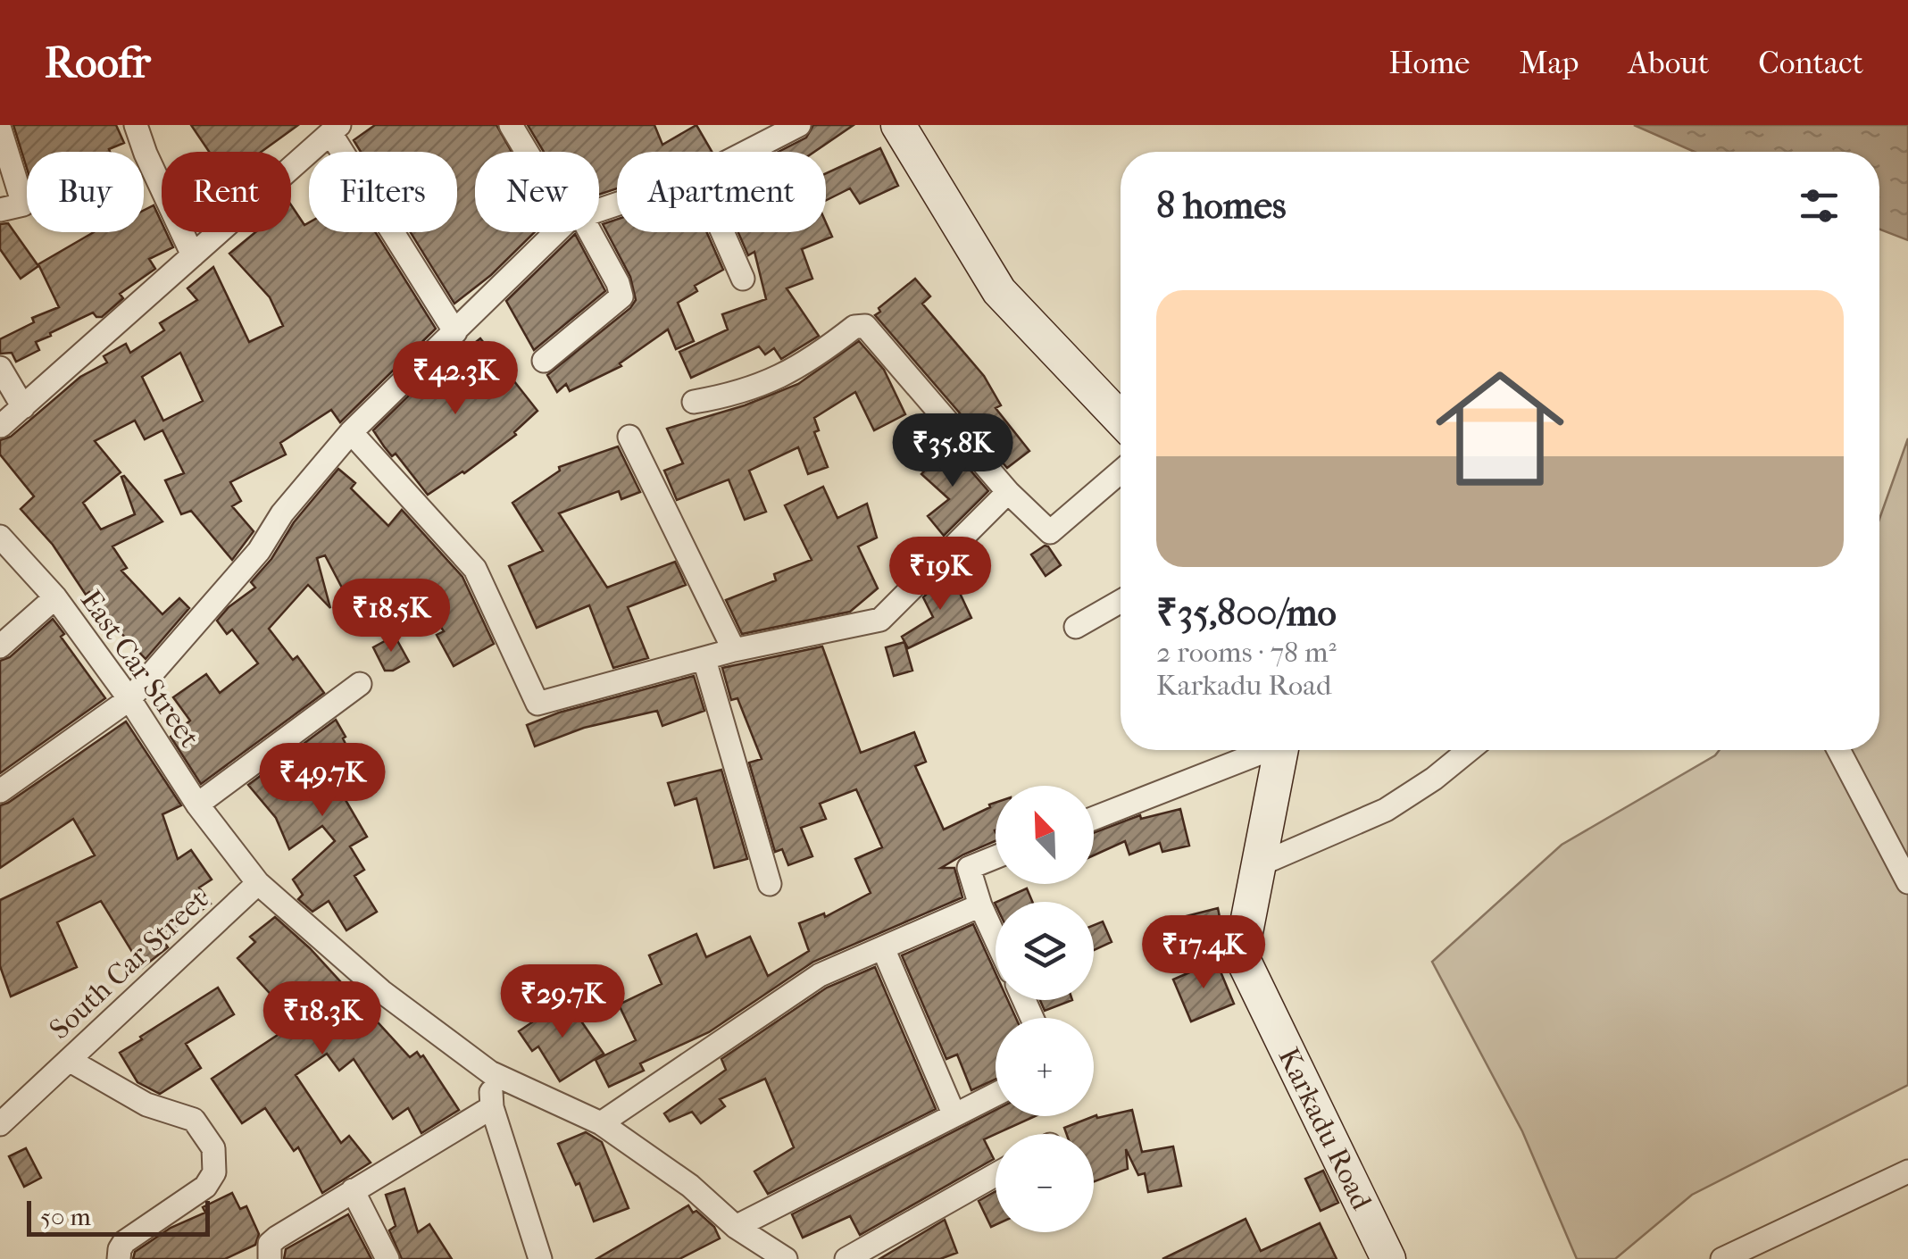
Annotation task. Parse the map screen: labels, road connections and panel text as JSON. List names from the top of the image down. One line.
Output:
{"streets":{"street":["East Car Street","South Car Street","Karkadu Road"]},"crossings":[["East Car Street","South Car Street"]],"scale_bar":"50 m","north":"top left","page":{"header":"Roofr","nav":["Home","Map","About","Contact"],"chip":["Buy","Rent","Filters","New","Apartment"],"heading":"8 homes","list":[{"name":"₹35,800/mo","note":"2 rooms · 78 m² · Karkadu Road"}],"price":["₹42.3K","₹35.8K","₹19K","₹18.5K","₹49.7K","₹17.4K","₹29.7K","₹18.3K"],"map_buttons":["+","−"],"scale":"50 m"}}
